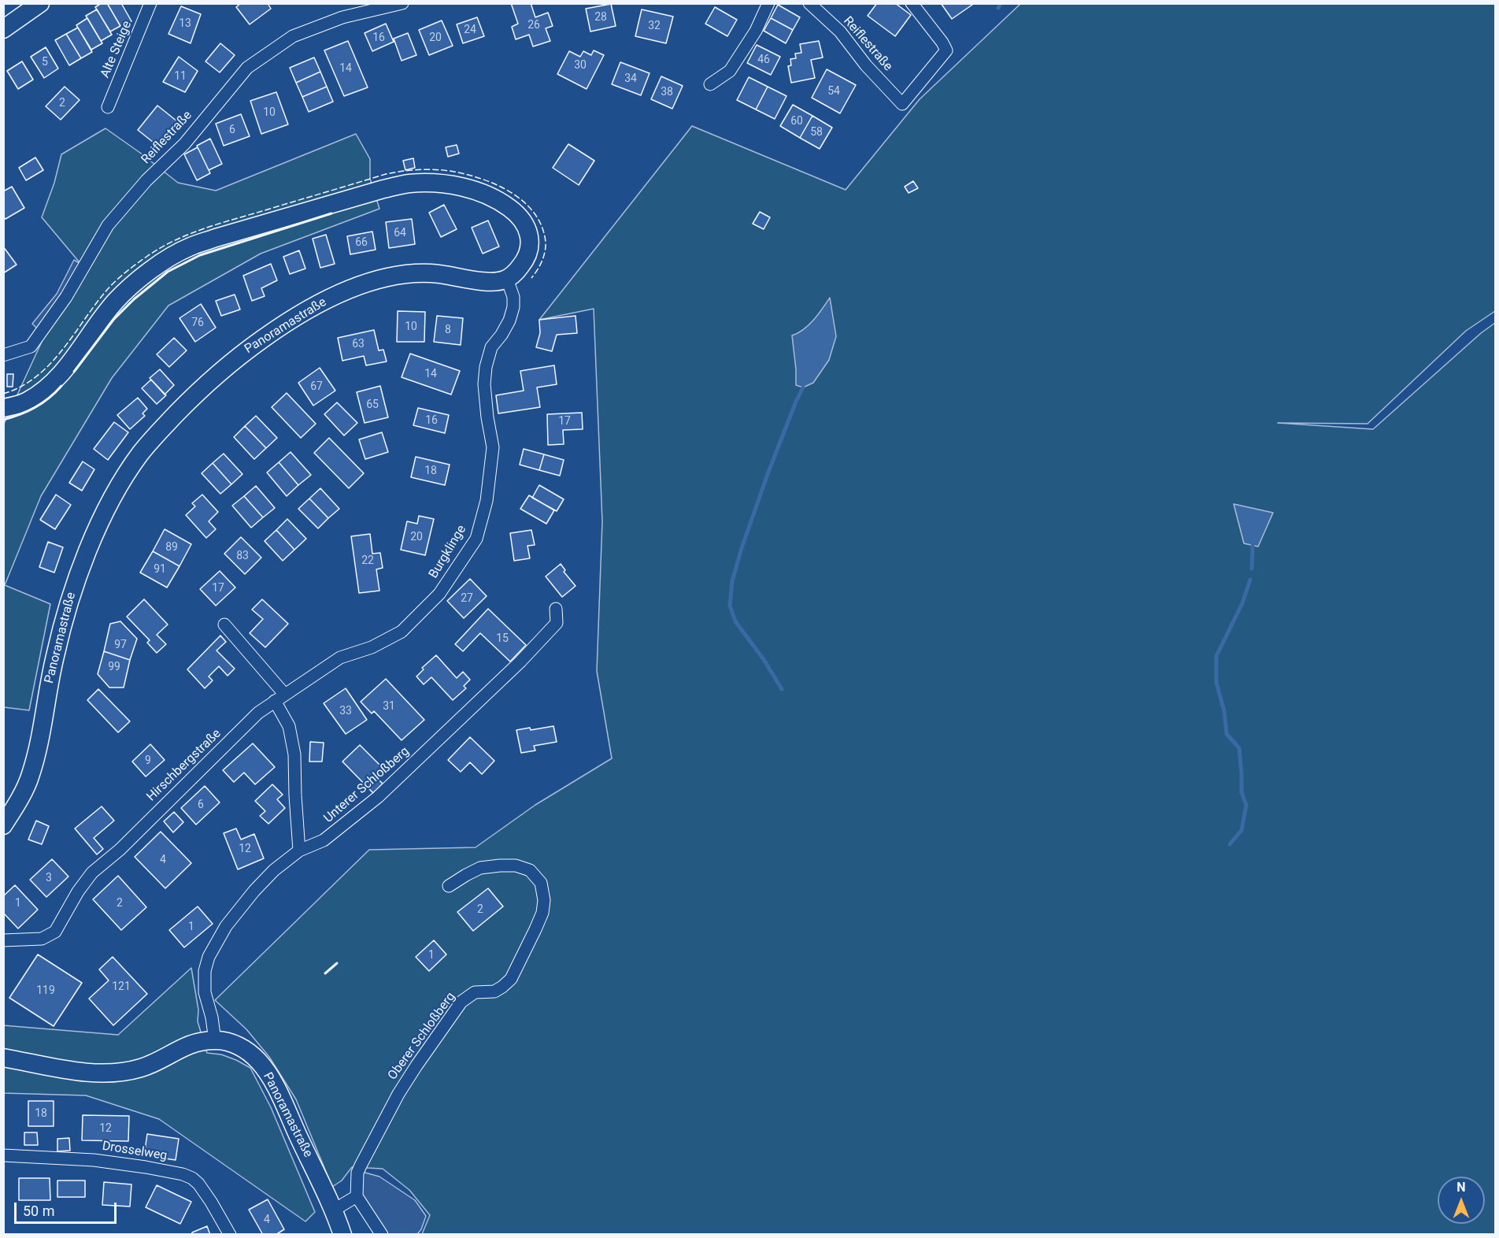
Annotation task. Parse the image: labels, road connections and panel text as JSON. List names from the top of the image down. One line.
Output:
{"streets":{"main road":["Panoramastraße"],"street":["Reiflestraße","Alte Steige","Burgklinge","Hirschbergstraße","Unterer Schloßberg","Oberer Schloßberg","Drosselweg"]},"crossings":[["Panoramastraße","Burgklinge"],["Panoramastraße","Unterer Schloßberg"],["Burgklinge","Hirschbergstraße"]],"house_numbers":["28","13","26","32","24","16","20","46","5","30","14","11","34","54","38","2","10","60","6","58","64","66","76","10","8","63","14","67","65","16","17","18","20","89","83","22","91","17","27","15","97","99","31","33","9","6","12","4","3","1","2","2","1","1","121","119","18","12","4"],"scale_bar":"50 m","north":"top"}
